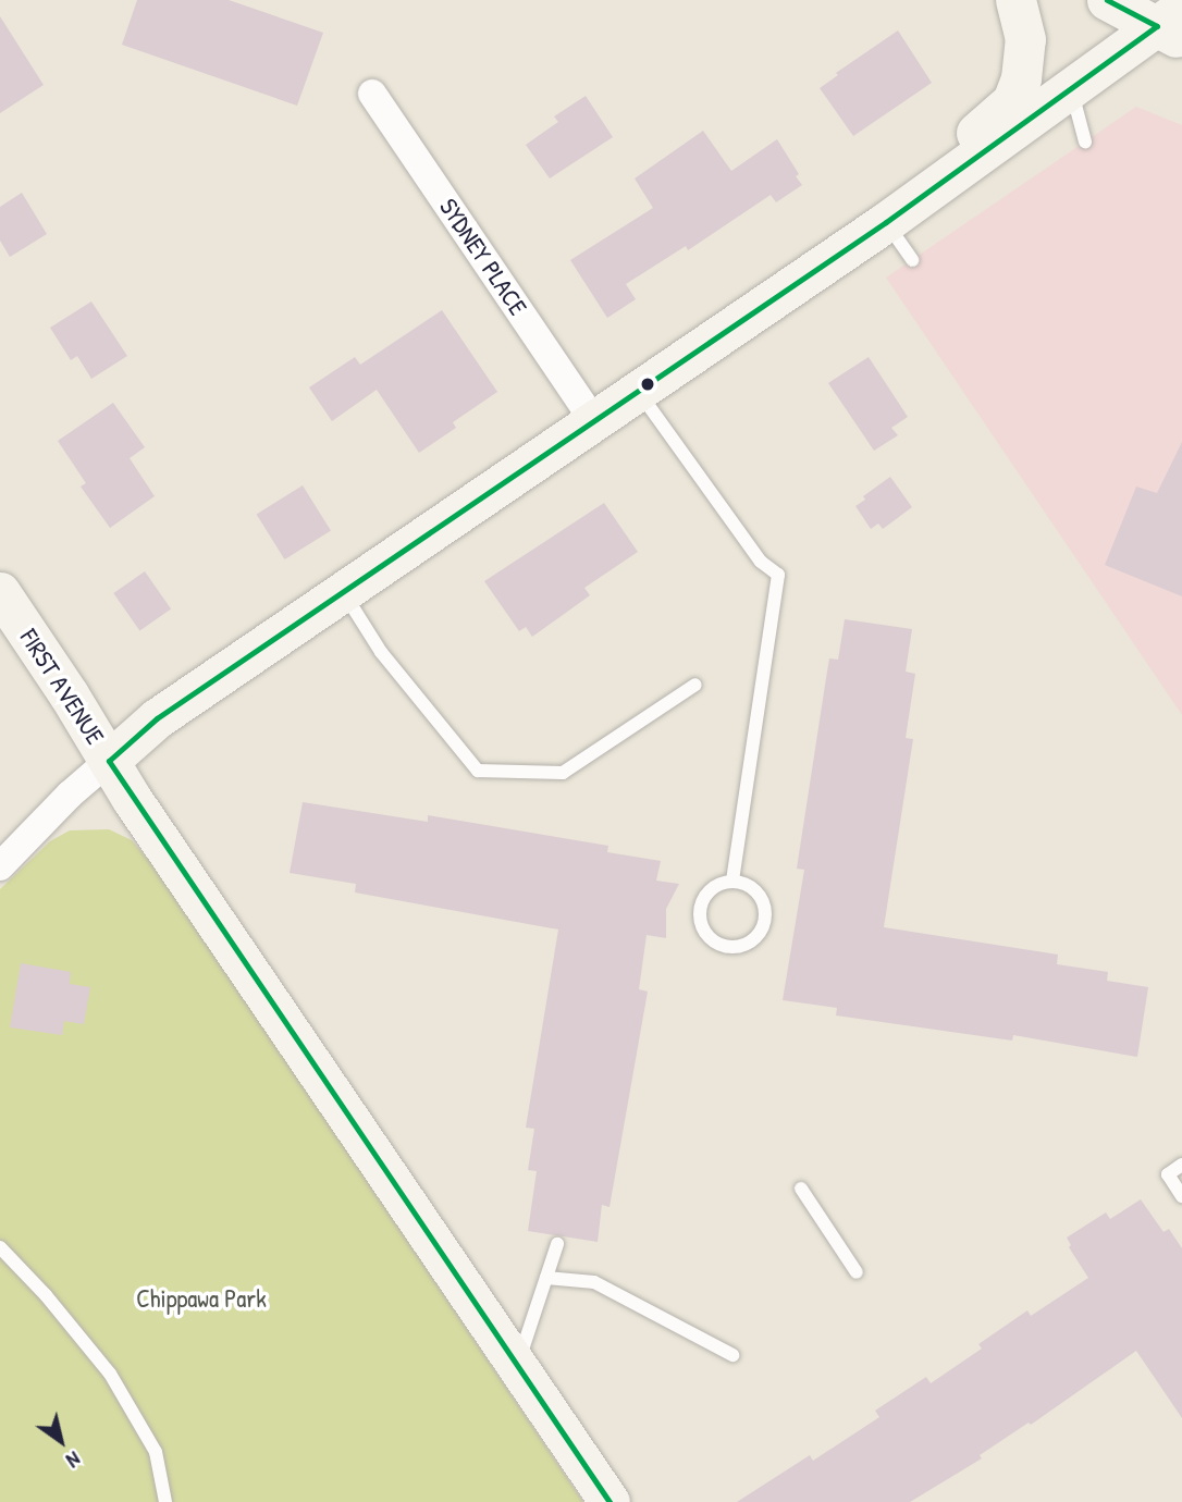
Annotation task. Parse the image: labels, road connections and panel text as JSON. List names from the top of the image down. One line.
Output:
{"streets":{"street":["SYDNEY PLACE","FIRST AVENUE"]},"parks":["Chippawa Park"],"north":"bottom right"}
